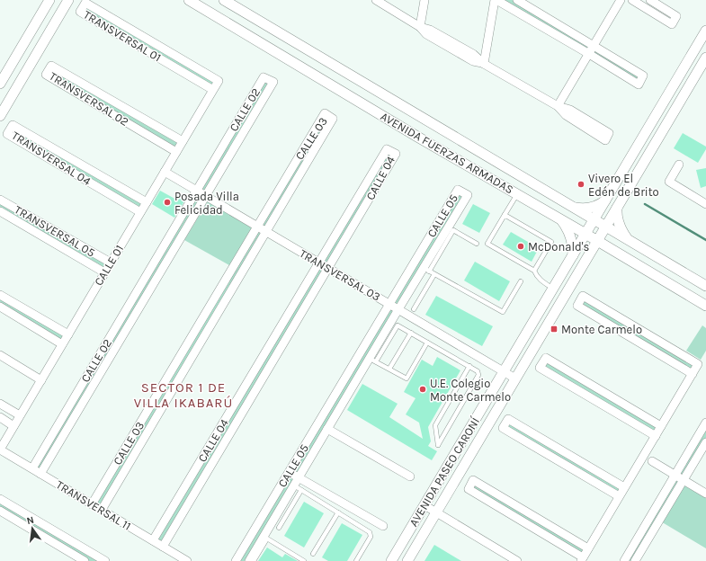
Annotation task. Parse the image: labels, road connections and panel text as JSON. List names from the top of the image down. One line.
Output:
{"streets":{"street":["TRANSVERSAL 01","TRANSVERSAL 02","CALLE 02","CALLE 03","AVENIDA FUERZAS ARMADAS","TRANSVERSAL 04","CALLE 04","CALLE 05","TRANSVERSAL 05","CALLE 01","TRANSVERSAL 03","AVENIDA PASEO CARONÍ","TRANSVERSAL 11"]},"crossings":[["TRANSVERSAL 01","CALLE 01"],["TRANSVERSAL 02","CALLE 01"],["CALLE 02","TRANSVERSAL 03"],["CALLE 02","TRANSVERSAL 11"],["CALLE 03","TRANSVERSAL 03"],["CALLE 03","TRANSVERSAL 11"],["AVENIDA FUERZAS ARMADAS","AVENIDA PASEO CARONÍ"],["TRANSVERSAL 04","CALLE 01"],["CALLE 04","TRANSVERSAL 03"],["CALLE 04","TRANSVERSAL 11"],["CALLE 05","TRANSVERSAL 03"],["TRANSVERSAL 05","CALLE 01"],["CALLE 01","TRANSVERSAL 03"],["CALLE 01","TRANSVERSAL 11"],["TRANSVERSAL 03","AVENIDA PASEO CARONÍ"]],"districts":["SECTOR 1 DE VILLA IKABARÚ"],"places":{"other":["Vivero El Edén de Brito","Posada Villa Felicidad","McDonald's","U.E. Colegio Monte Carmelo"],"transit":["Monte Carmelo"]},"north":"top"}
